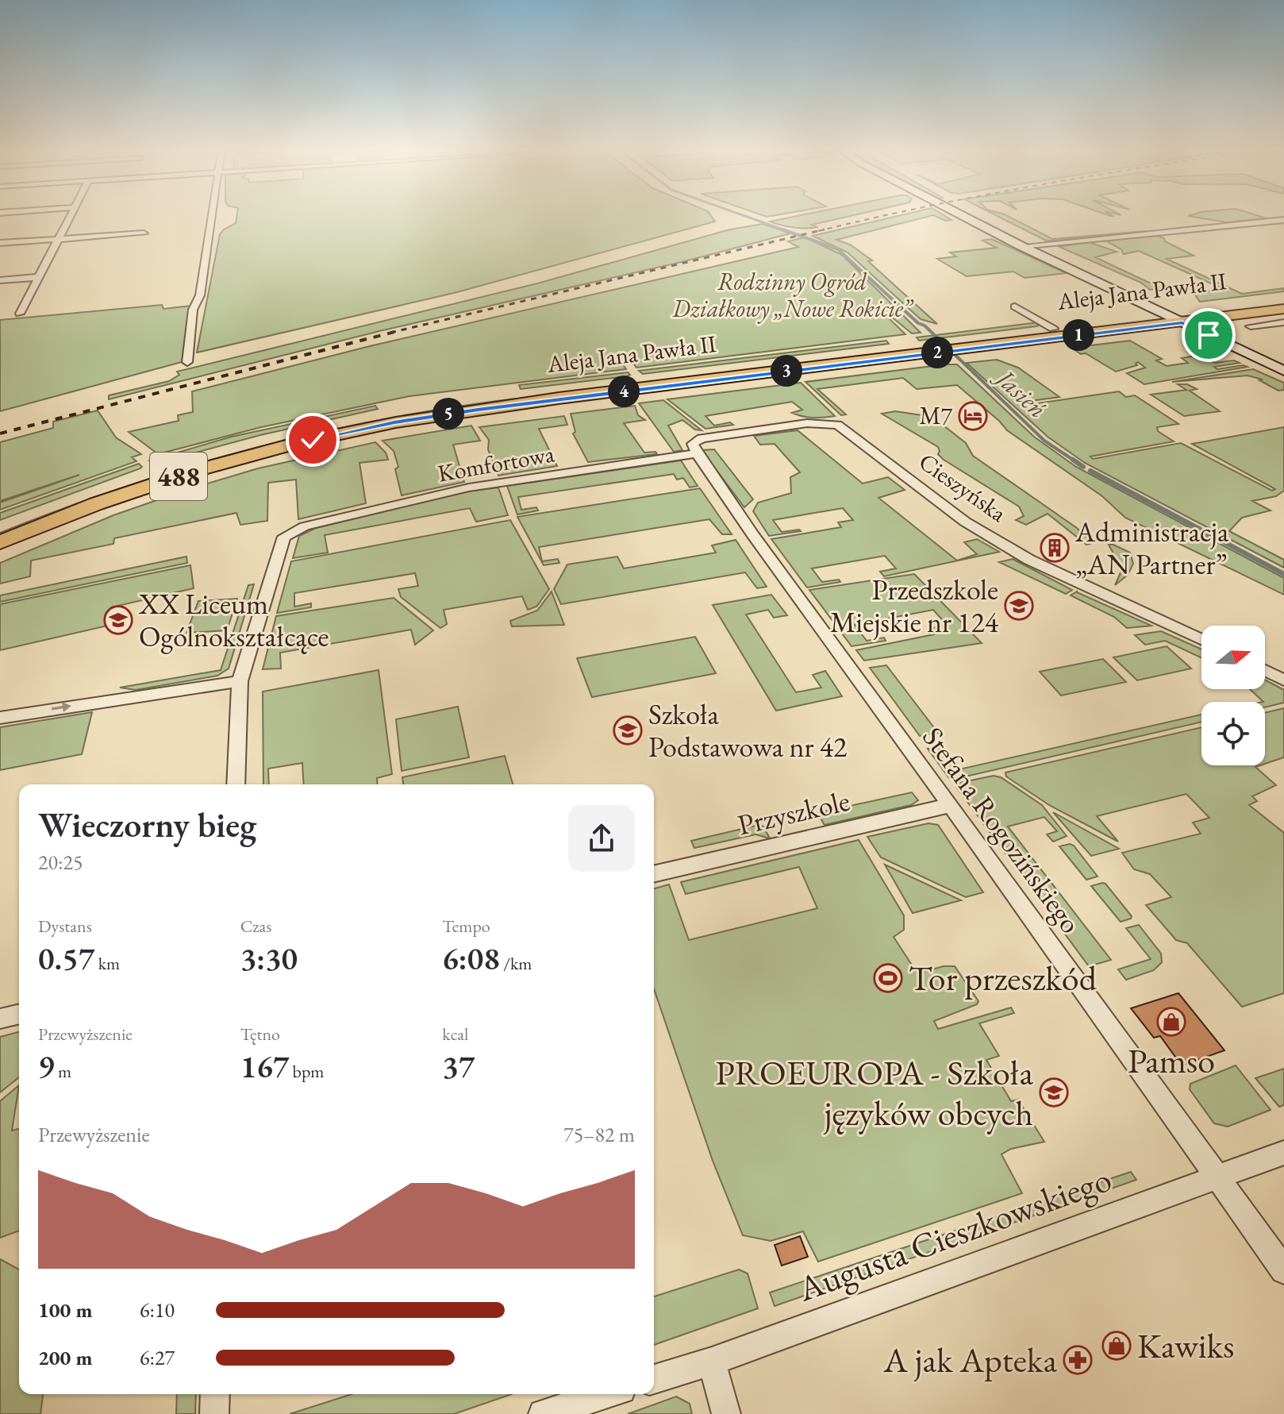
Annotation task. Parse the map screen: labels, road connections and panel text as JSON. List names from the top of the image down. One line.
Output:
{"streets":{"main road":["Aleja Jana Pawła II","488"],"street":["Komfortowa","Cieszyńska","Przyszkole","Stefana Rogozińskiego","Augusta Cieszkowskiego"]},"crossings":[["Komfortowa","Cieszyńska"],["Komfortowa","Stefana Rogozińskiego"],["Cieszyńska","Stefana Rogozińskiego"],["Przyszkole","Stefana Rogozińskiego"],["Stefana Rogozińskiego","Augusta Cieszkowskiego"]],"water":["Jasień"],"parks":["Rodzinny Ogród Działkowy „Nowe Rokicie”"],"places":{"hotel":["M7"],"building":["Administracja „AN Partner”"],"school or university":["Przedszkole Miejskie nr 124","XX Liceum Ogólnokształcące","Szkoła Podstawowa nr 42","PROEUROPA - Szkoła języków obcych"],"sports":["Tor przeszkód"],"shop":["Pamso","Kawiks"],"pharmacy":["A jak Apteka"]},"north":"right","page":{"pins":["1","2","3","4","5"],"heading":["Wieczorny bieg","20:25"],"stats":[["Dystans","0.57 km"],["Czas","3:30"],["Tempo","6:08 /km"],["Przewyższenie","9 m"],["Tętno","167 bpm"],["kcal","37"]],"chart":["Przewyższenie","75–82 m"],"list":[{"name":"100 m","note":"6:10"},{"name":"200 m","note":"6:27"}]}}
